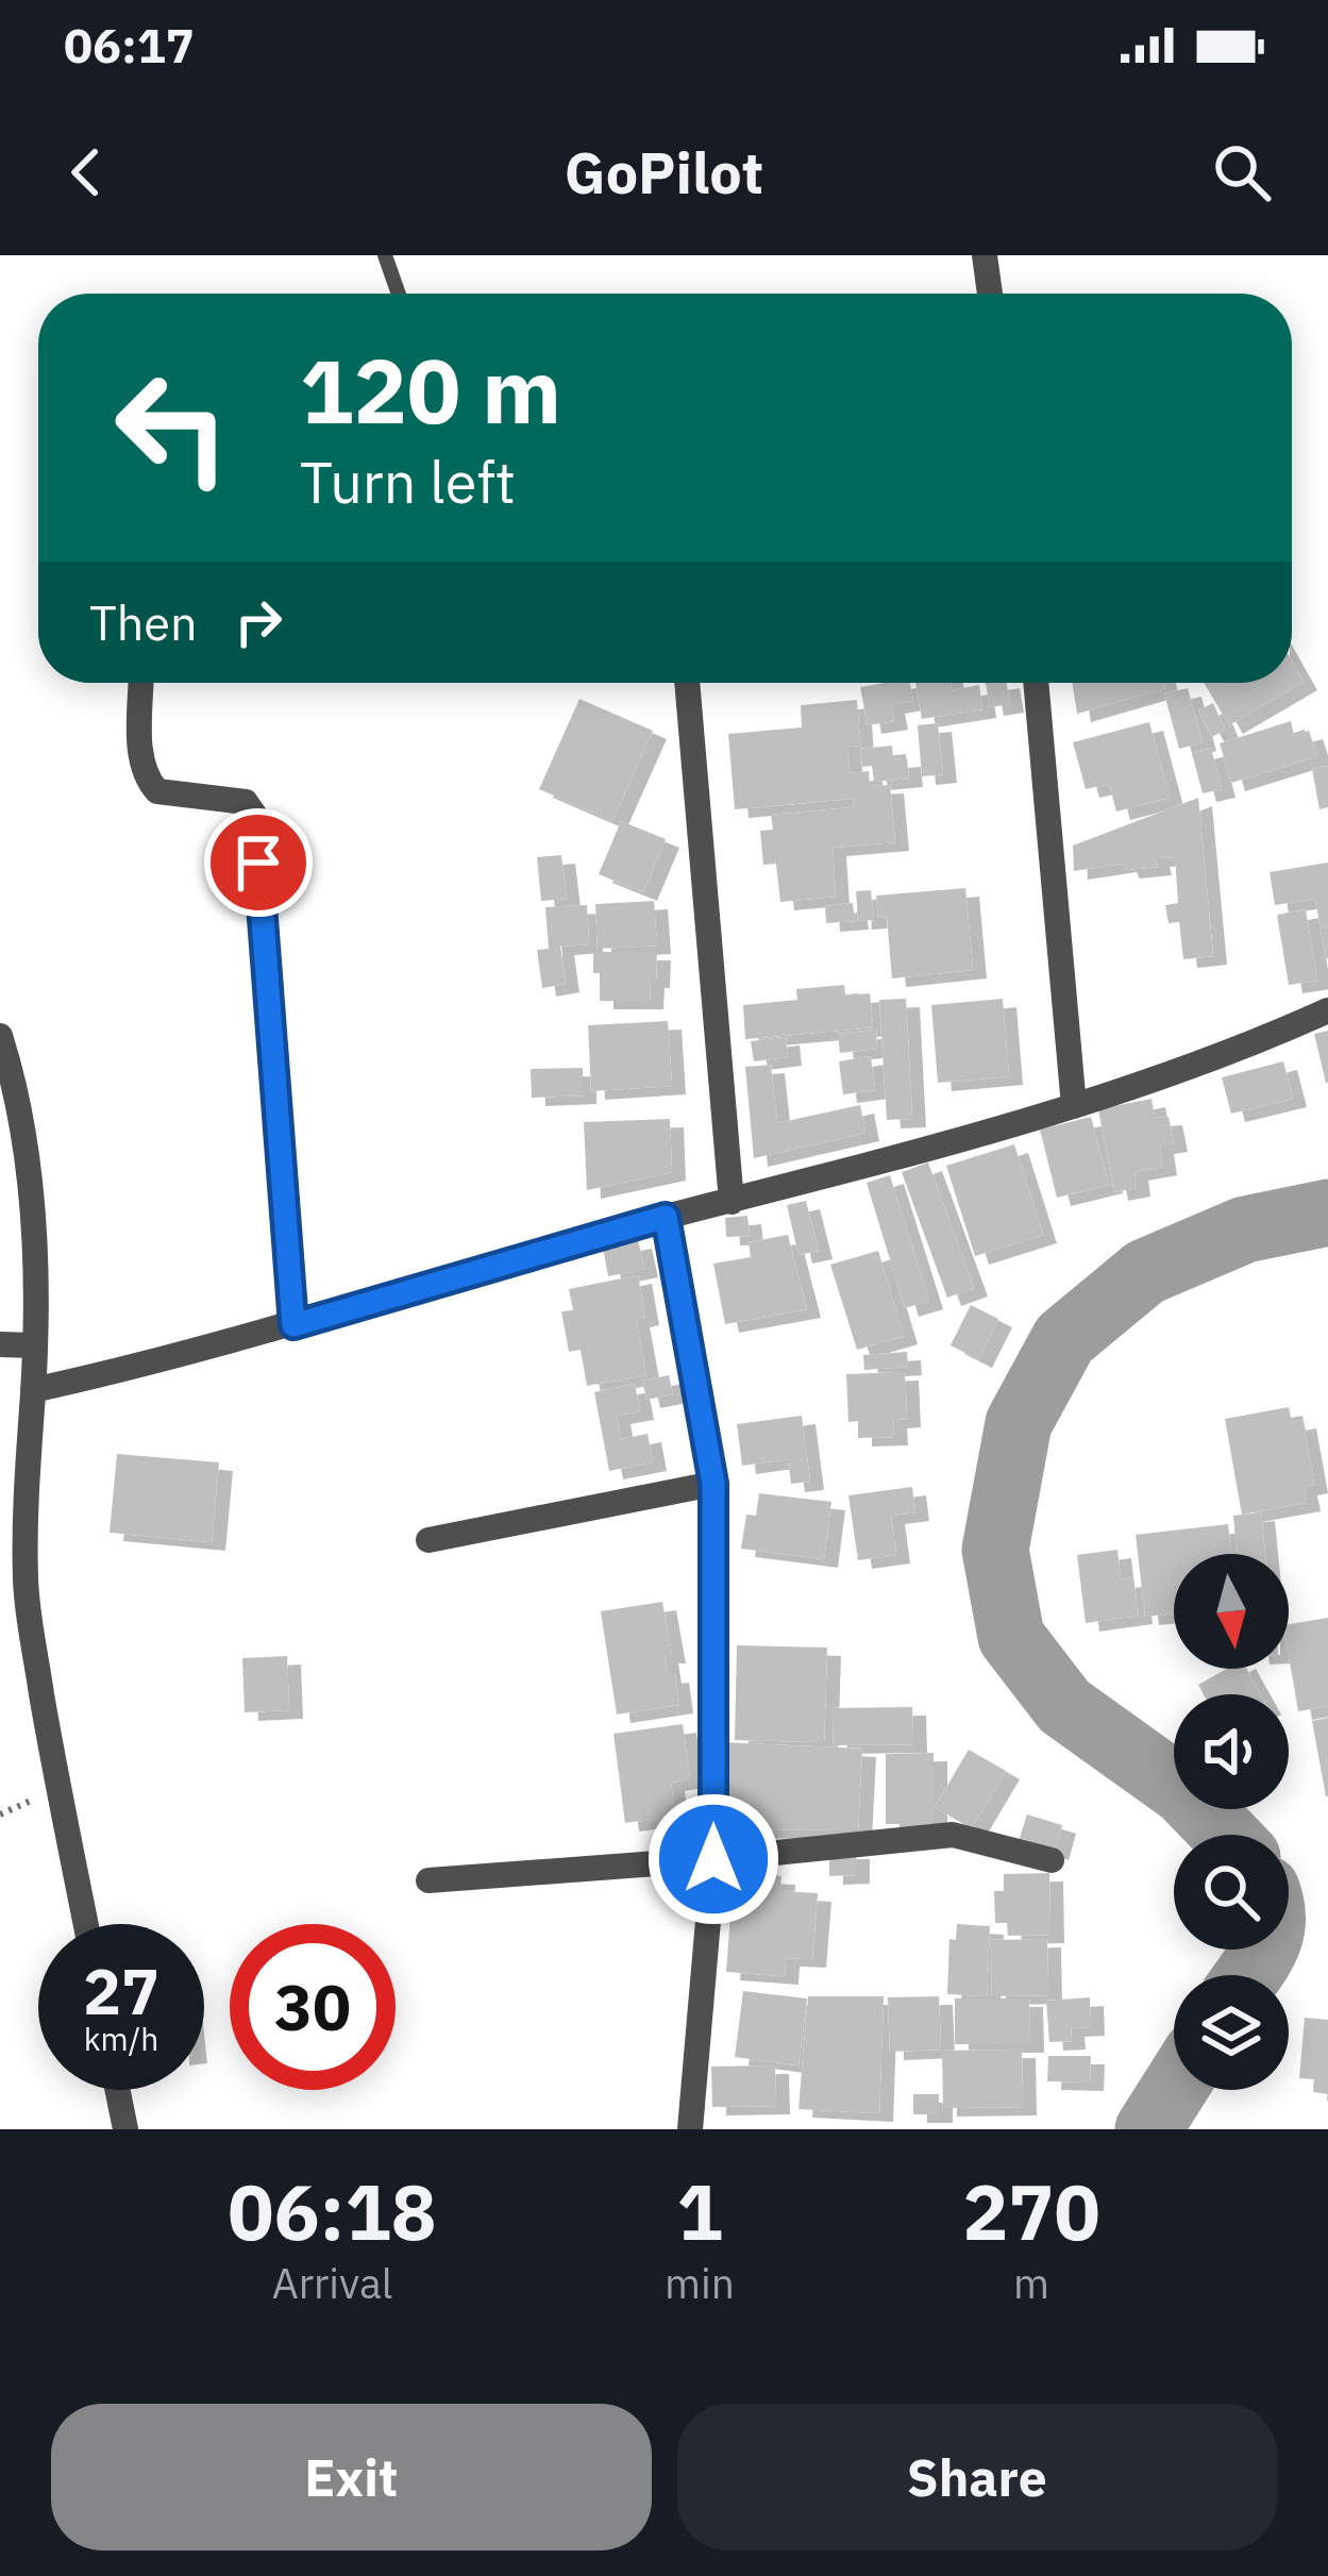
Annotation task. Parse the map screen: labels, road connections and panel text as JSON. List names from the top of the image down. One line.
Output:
{"north":"bottom","page":{"status":"06:17","header":"GoPilot","turn":["120 m","Turn left"],"then":"Then","speed":"27 km/h","limit":"30","eta":["06:18","Arrival","1","min","270","m"],"buttons":["Exit","Share"]}}
